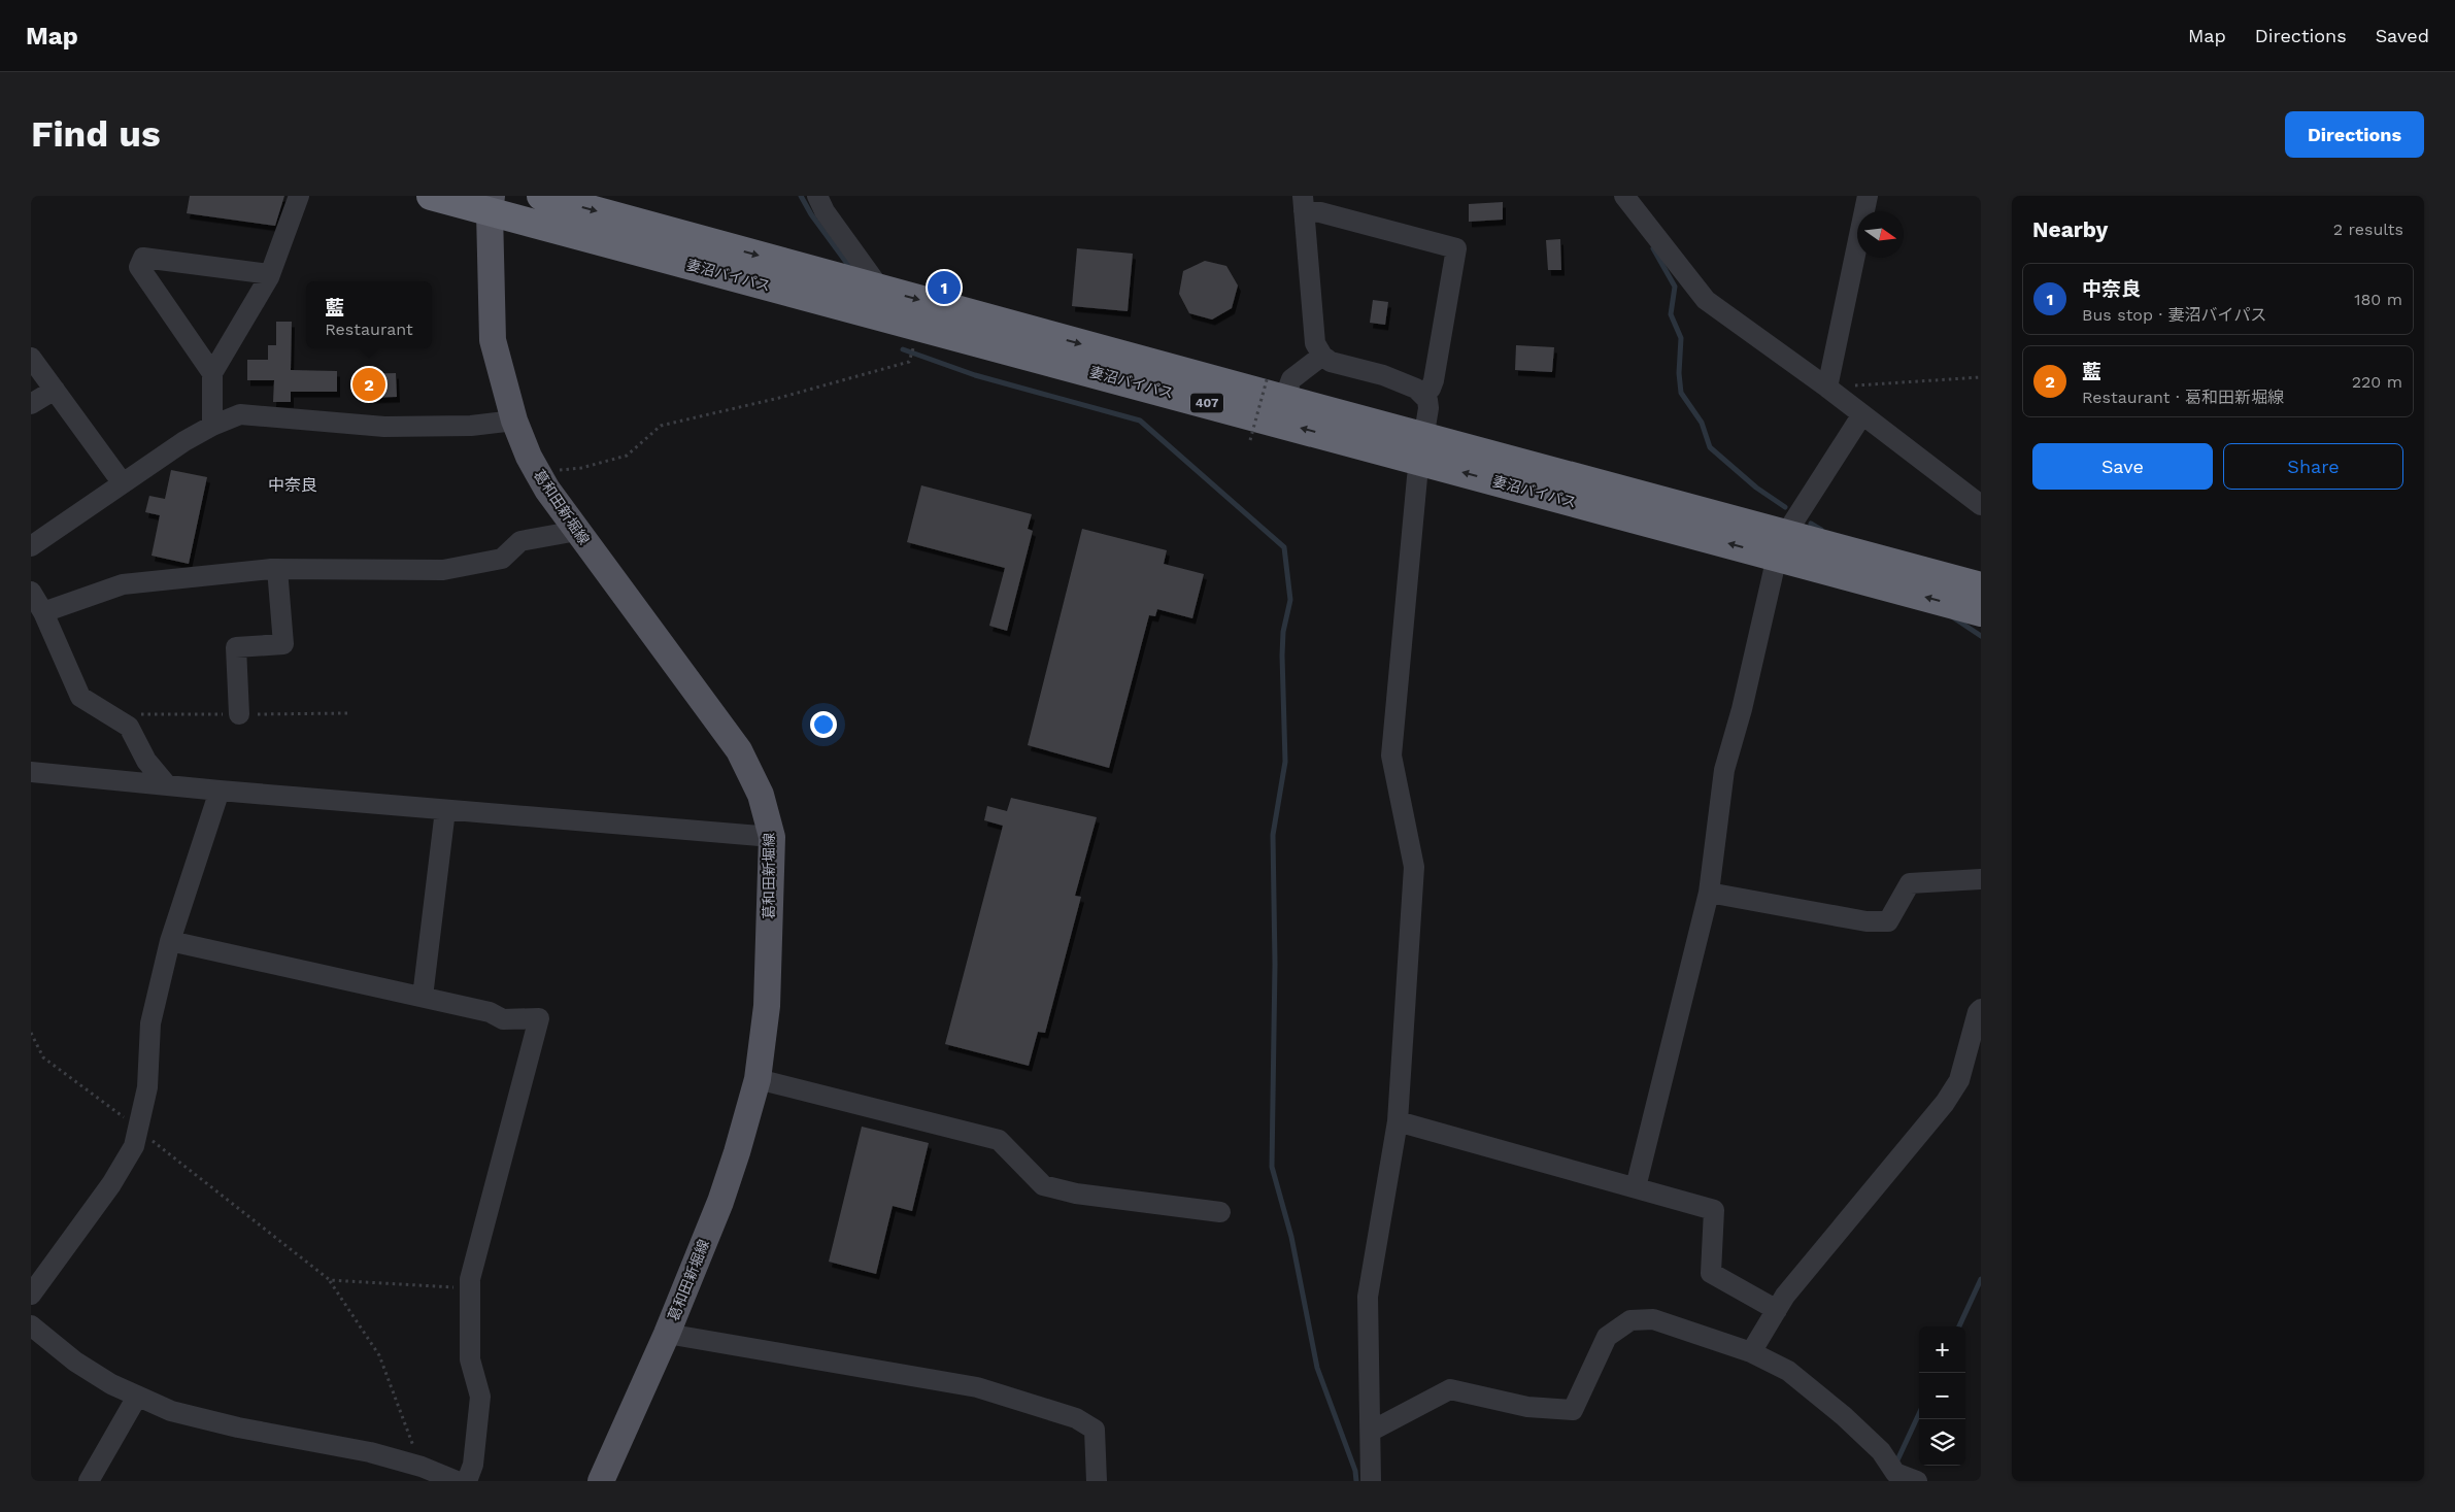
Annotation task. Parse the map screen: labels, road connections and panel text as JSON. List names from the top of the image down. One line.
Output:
{"streets":{"highway":["妻沼バイパス","407"],"main road":["葛和田新堀線"]},"crossings":[["妻沼バイパス","葛和田新堀線"]],"districts":["中奈良"],"north":"right","page":{"header":"Map","nav":["Map","Directions","Saved"],"buttons":["Directions",["Save","Share"]],"title":"Find us","heading":["Nearby","2 results"],"list":[{"mark":"1","name":"中奈良","note":"Bus stop · 妻沼バイパス","value":"180 m"},{"mark":"2","name":"藍","note":"Restaurant · 葛和田新堀線","value":"220 m"}],"pins":["1","2"],"popup":["藍","Restaurant"],"map_buttons":["+","−"]}}
